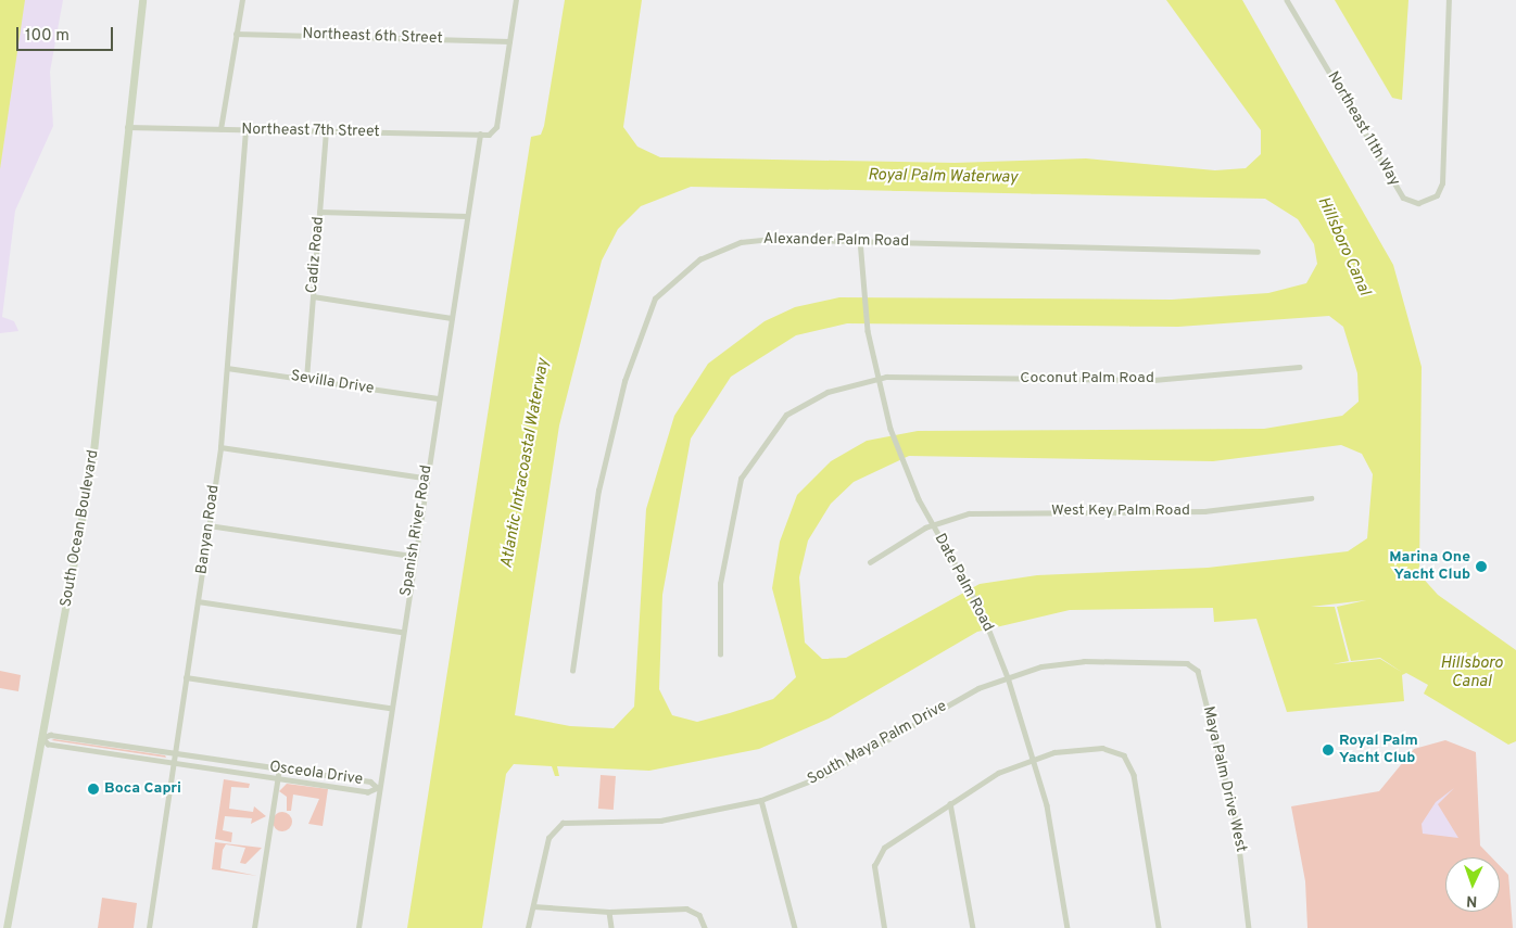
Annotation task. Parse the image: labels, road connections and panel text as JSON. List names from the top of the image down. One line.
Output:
{"streets":{"main road":["South Ocean Boulevard"],"street":["Northeast 6th Street","Northeast 11th Way","Northeast 7th Street","Alexander Palm Road","Cadiz Road","Coconut Palm Road","Sevilla Drive","West Key Palm Road","Banyan Road","Spanish River Road","Date Palm Road","South Maya Palm Drive","Osceola Drive","Maya Palm Drive West"]},"crossings":[["Northeast 6th Street","Northeast 7th Street"],["Northeast 7th Street","Cadiz Road"],["Northeast 7th Street","South Ocean Boulevard"],["Northeast 7th Street","Banyan Road"],["Northeast 7th Street","Spanish River Road"],["Alexander Palm Road","Date Palm Road"],["Cadiz Road","Sevilla Drive"],["Coconut Palm Road","Date Palm Road"],["Sevilla Drive","Banyan Road"],["Sevilla Drive","Spanish River Road"],["West Key Palm Road","Date Palm Road"],["South Ocean Boulevard","Osceola Drive"],["Banyan Road","Osceola Drive"],["Spanish River Road","Osceola Drive"],["Date Palm Road","South Maya Palm Drive"],["South Maya Palm Drive","Maya Palm Drive West"]],"water":["Royal Palm Waterway","Hillsboro Canal","Atlantic Intracoastal Waterway"],"places":["Marina One Yacht Club","Royal Palm Yacht Club","Boca Capri"],"scale_bar":"100 m","north":"bottom"}
